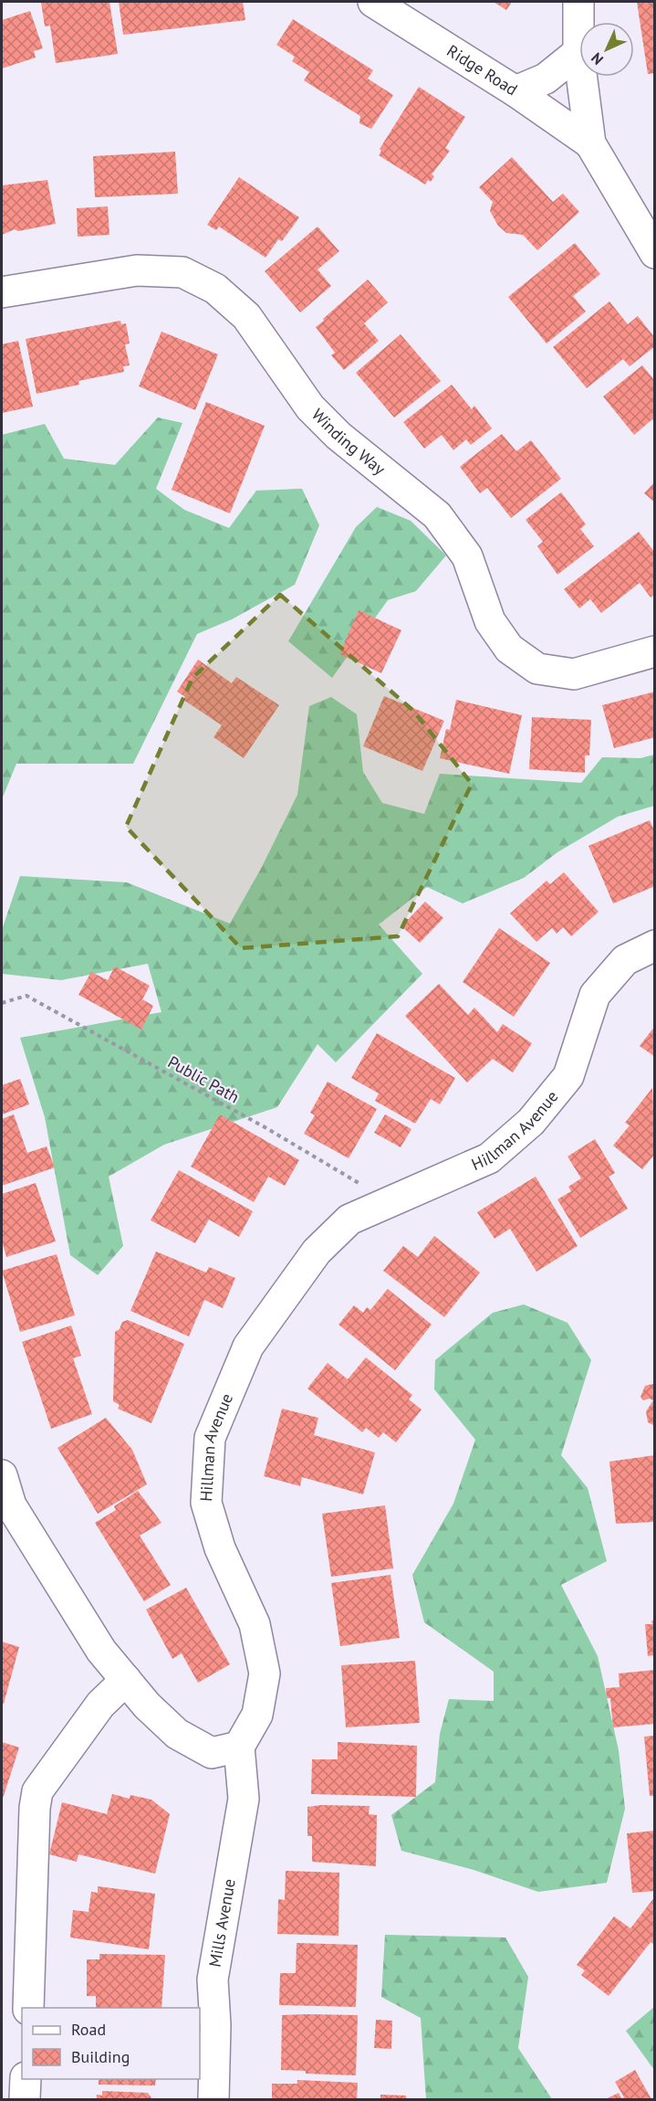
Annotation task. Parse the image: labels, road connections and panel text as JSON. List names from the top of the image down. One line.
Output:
{"streets":{"street":["Ridge Road","Winding Way","Hillman Avenue","Mills Avenue"],"path":["Public Path"]},"crossings":[["Public Path","Hillman Avenue"],["Hillman Avenue","Mills Avenue"]],"legend":["Road","Building"],"north":"bottom left"}
